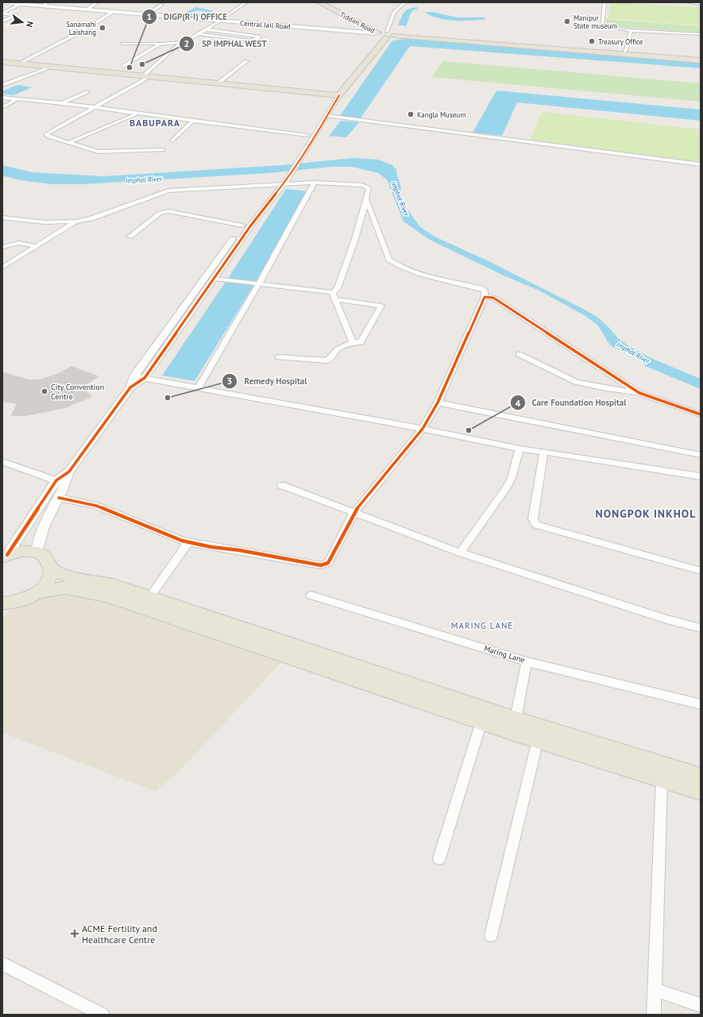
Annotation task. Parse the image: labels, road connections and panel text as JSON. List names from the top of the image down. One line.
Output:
{"streets":{"highway":["Tiddim Road"],"street":["Central Jail Road","Maring Lane"]},"crossings":[["Tiddim Road","Central Jail Road"]],"districts":["BABUPARA","NONGPOK INKHOL","MARING LANE"],"water":["Imphal River"],"places":{"other":["Manipur State museum","Sanamahi Laishang","Treasury Office","SP IMPHAL WEST","DIGP(R-I) OFFICE","Kangla Museum","City Convention Centre","Remedy Hospital","Care Foundation Hospital"],"health":["ACME Fertility and Healthcare Centre"]},"north":"right"}
